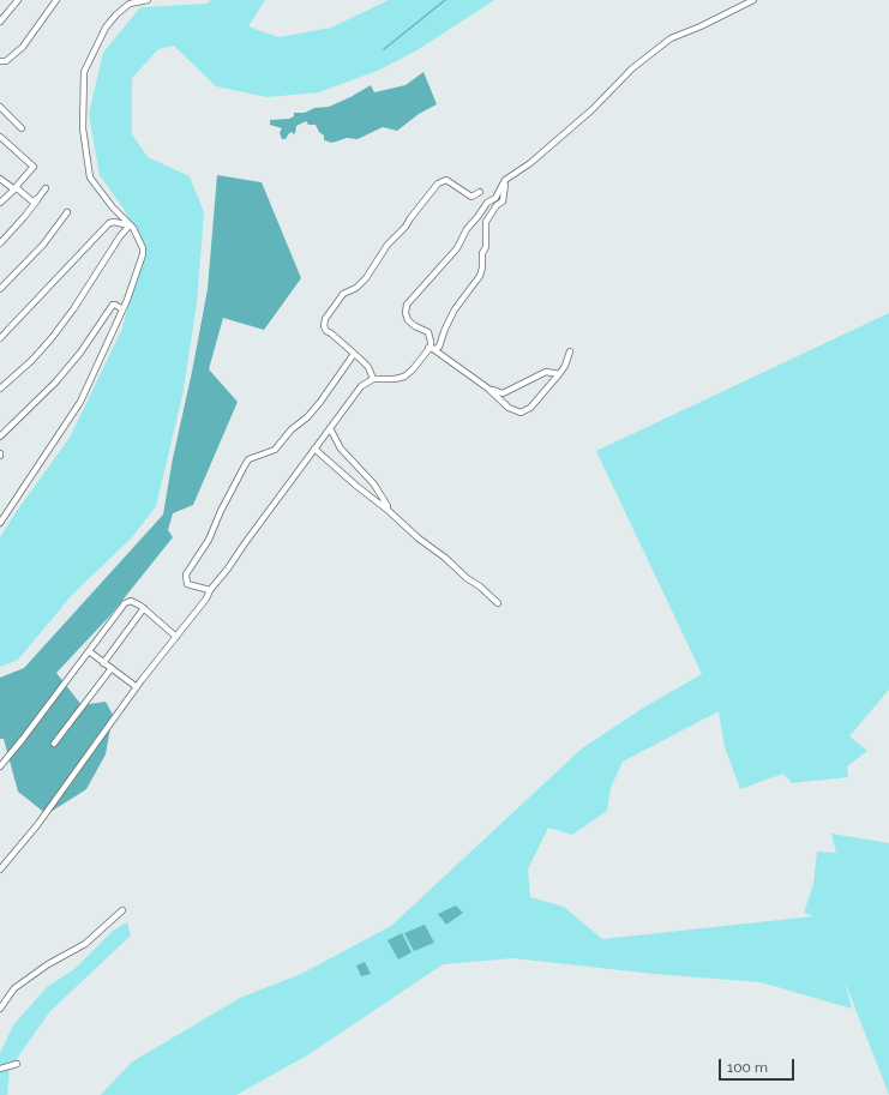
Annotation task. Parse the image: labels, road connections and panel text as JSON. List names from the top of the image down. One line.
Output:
{"scale_bar":"100 m"}
